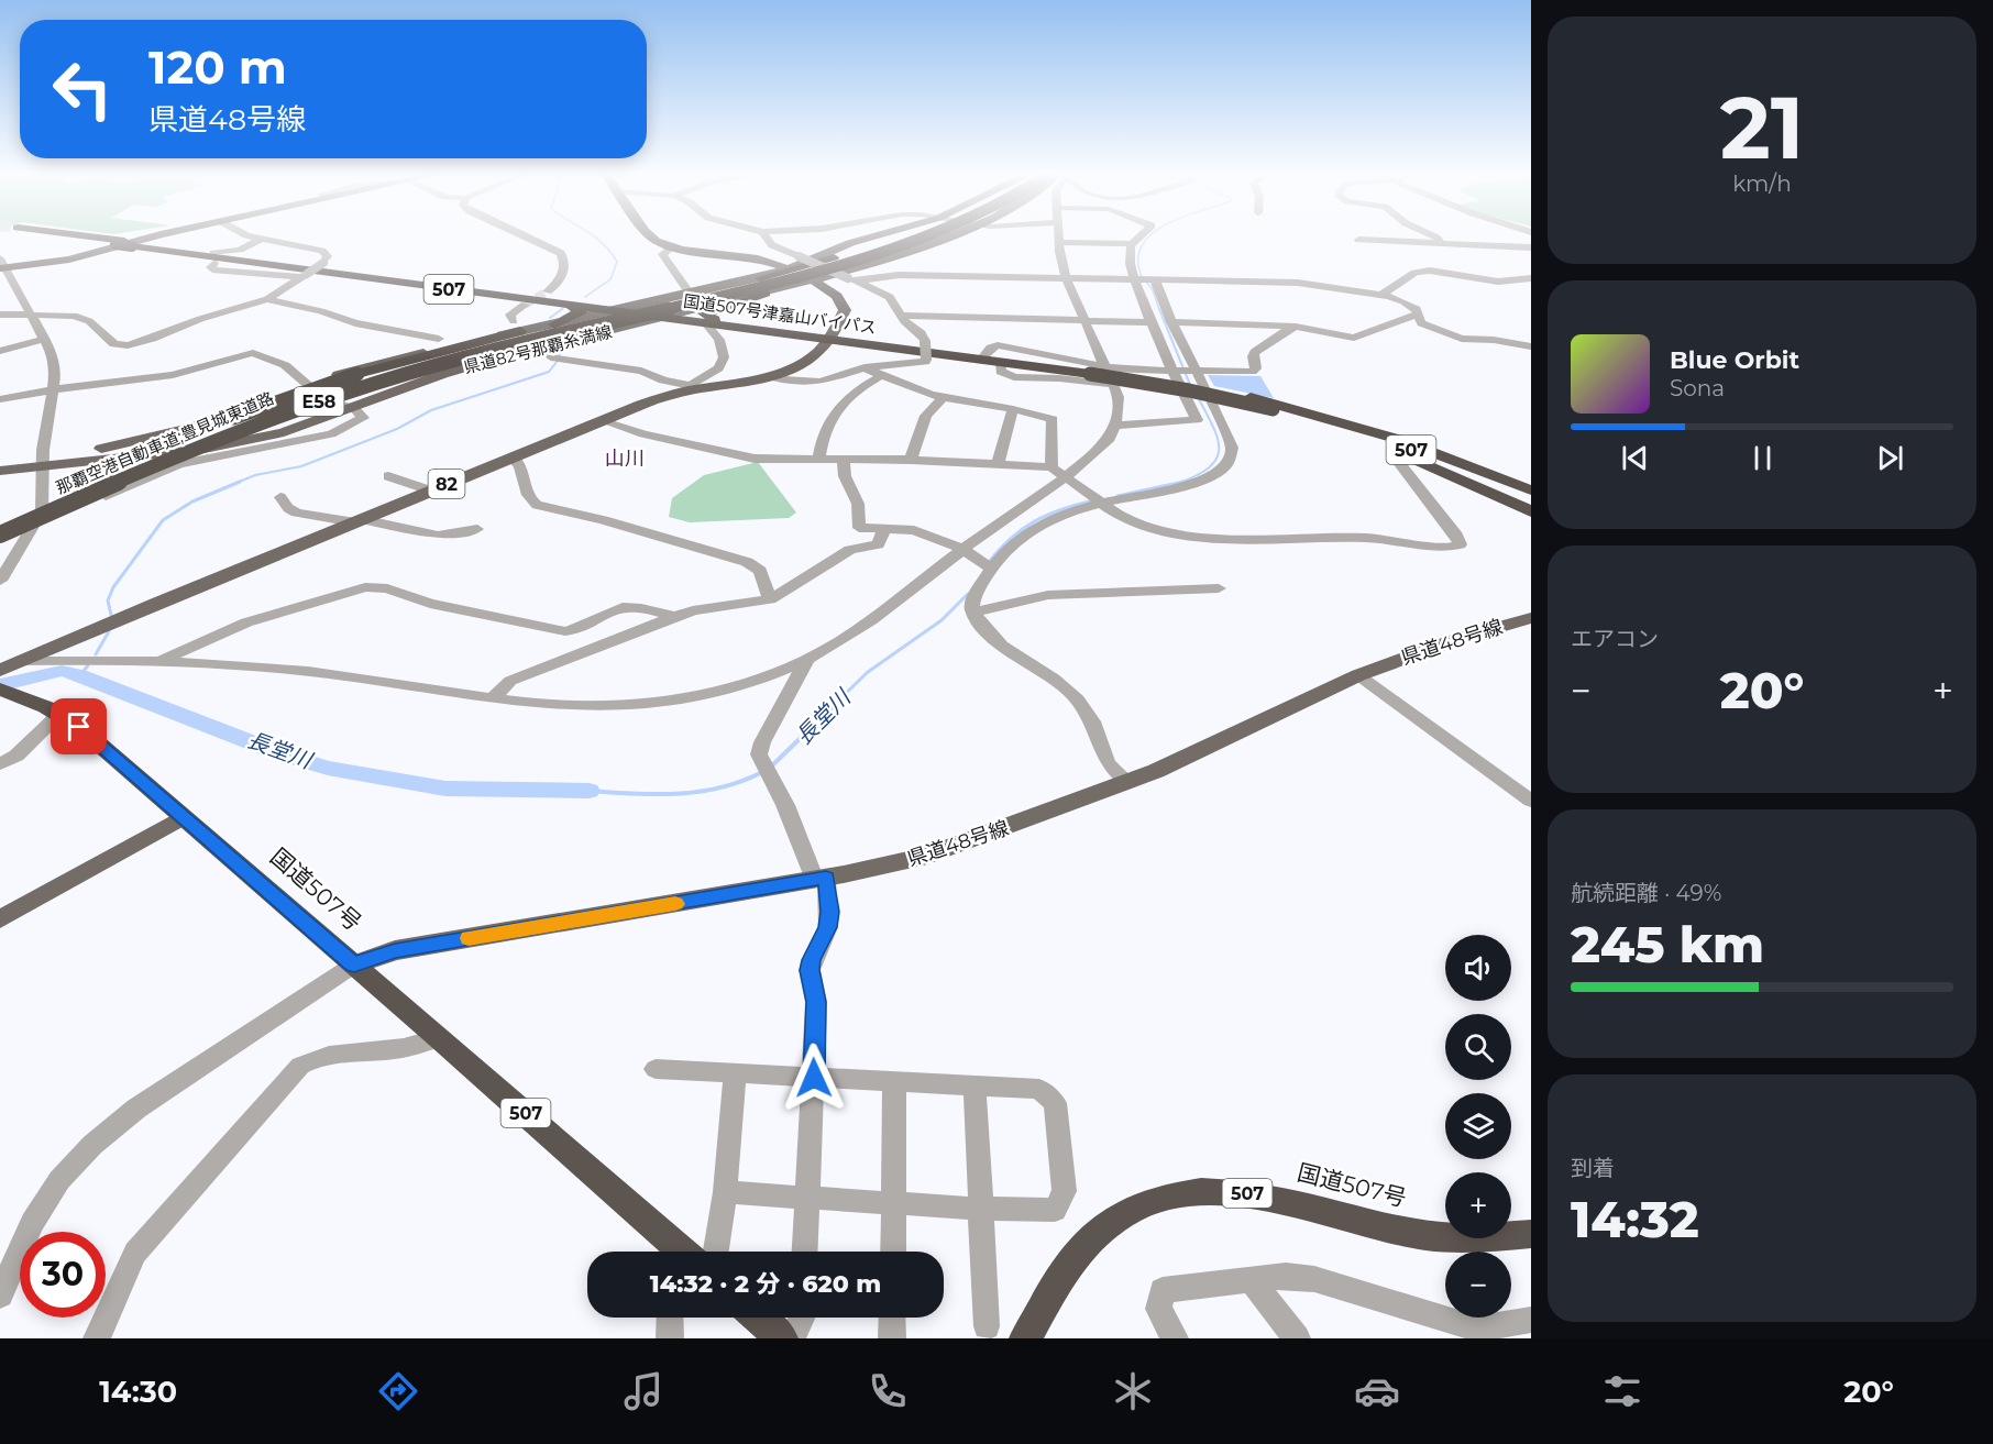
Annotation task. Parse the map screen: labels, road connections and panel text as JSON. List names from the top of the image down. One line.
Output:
{"streets":{"highway":["507","国道507号津嘉山バイパス","E58","那覇空港自動車道;豊見城東道路","国道507号"],"main road":["県道82号那覇糸満線","82","県道48号線"]},"crossings":[["国道507号津嘉山バイパス","県道82号那覇糸満線"],["国道507号津嘉山バイパス","E58"],["国道507号津嘉山バイパス","那覇空港自動車道;豊見城東道路"],["国道507号津嘉山バイパス","82"],["県道82号那覇糸満線","E58"],["県道82号那覇糸満線","那覇空港自動車道;豊見城東道路"],["県道82号那覇糸満線","82"],["E58","那覇空港自動車道;豊見城東道路"],["県道48号線","国道507号"]],"districts":["山川"],"water":["長堂川"],"page":{"tile":[["21","km/h"],"エアコン",["航続距離 · 49%","245 km"],["到着","14:32"]],"turn":["120 m","県道48号線"],"song":["Blue Orbit","Sona"],"heat":["−","20°","+"],"map_buttons":["+","−"],"limit":"30","trip":"14:32 · 2 分 · 620 m","tabs":["14:30","20°"]}}
